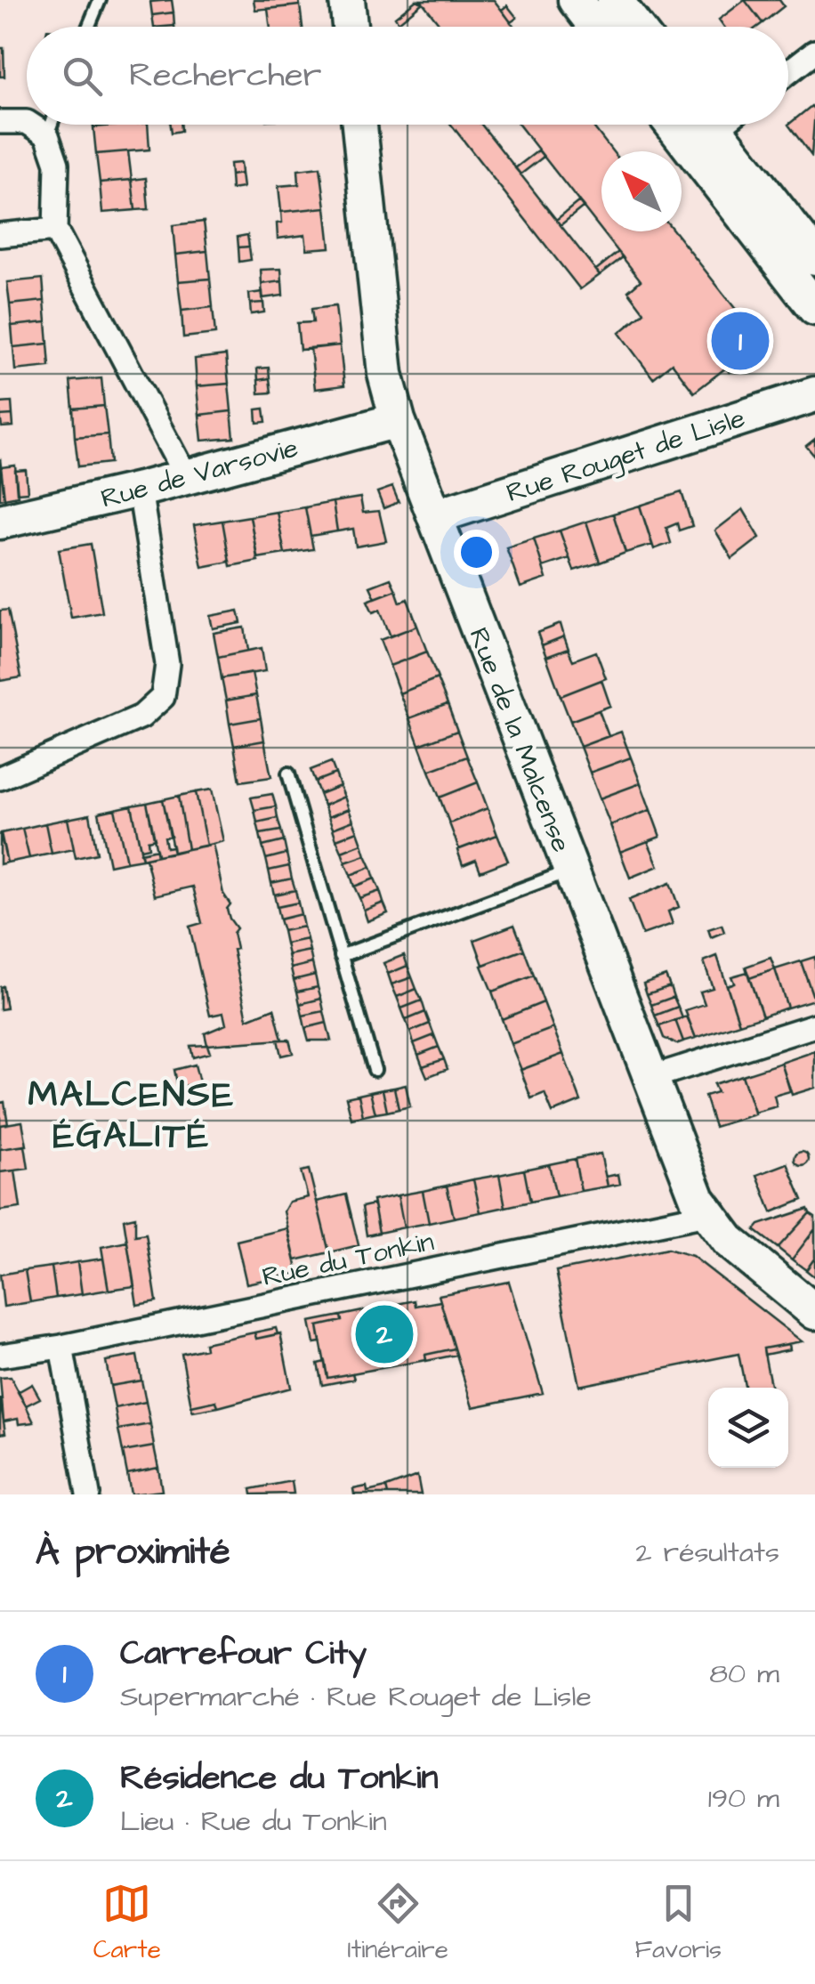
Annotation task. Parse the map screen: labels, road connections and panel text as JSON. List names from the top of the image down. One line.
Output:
{"streets":{"street":["Rue Rouget de Lisle","Rue de Varsovie","Rue de la Malcense","Rue du Tonkin"]},"crossings":[["Rue Rouget de Lisle","Rue de la Malcense"],["Rue de Varsovie","Rue de la Malcense"],["Rue de la Malcense","Rue du Tonkin"]],"districts":["MALCENSE ÉGALITÉ"],"north":"top left","page":{"search":"Rechercher","pins":["1","2"],"heading":["À proximité","2 résultats"],"list":[{"mark":"1","name":"Carrefour City","note":"Supermarché · Rue Rouget de Lisle","value":"80 m"},{"mark":"2","name":"Résidence du Tonkin","note":"Lieu · Rue du Tonkin","value":"190 m"}],"nav":["Carte","Itinéraire","Favoris"]}}
